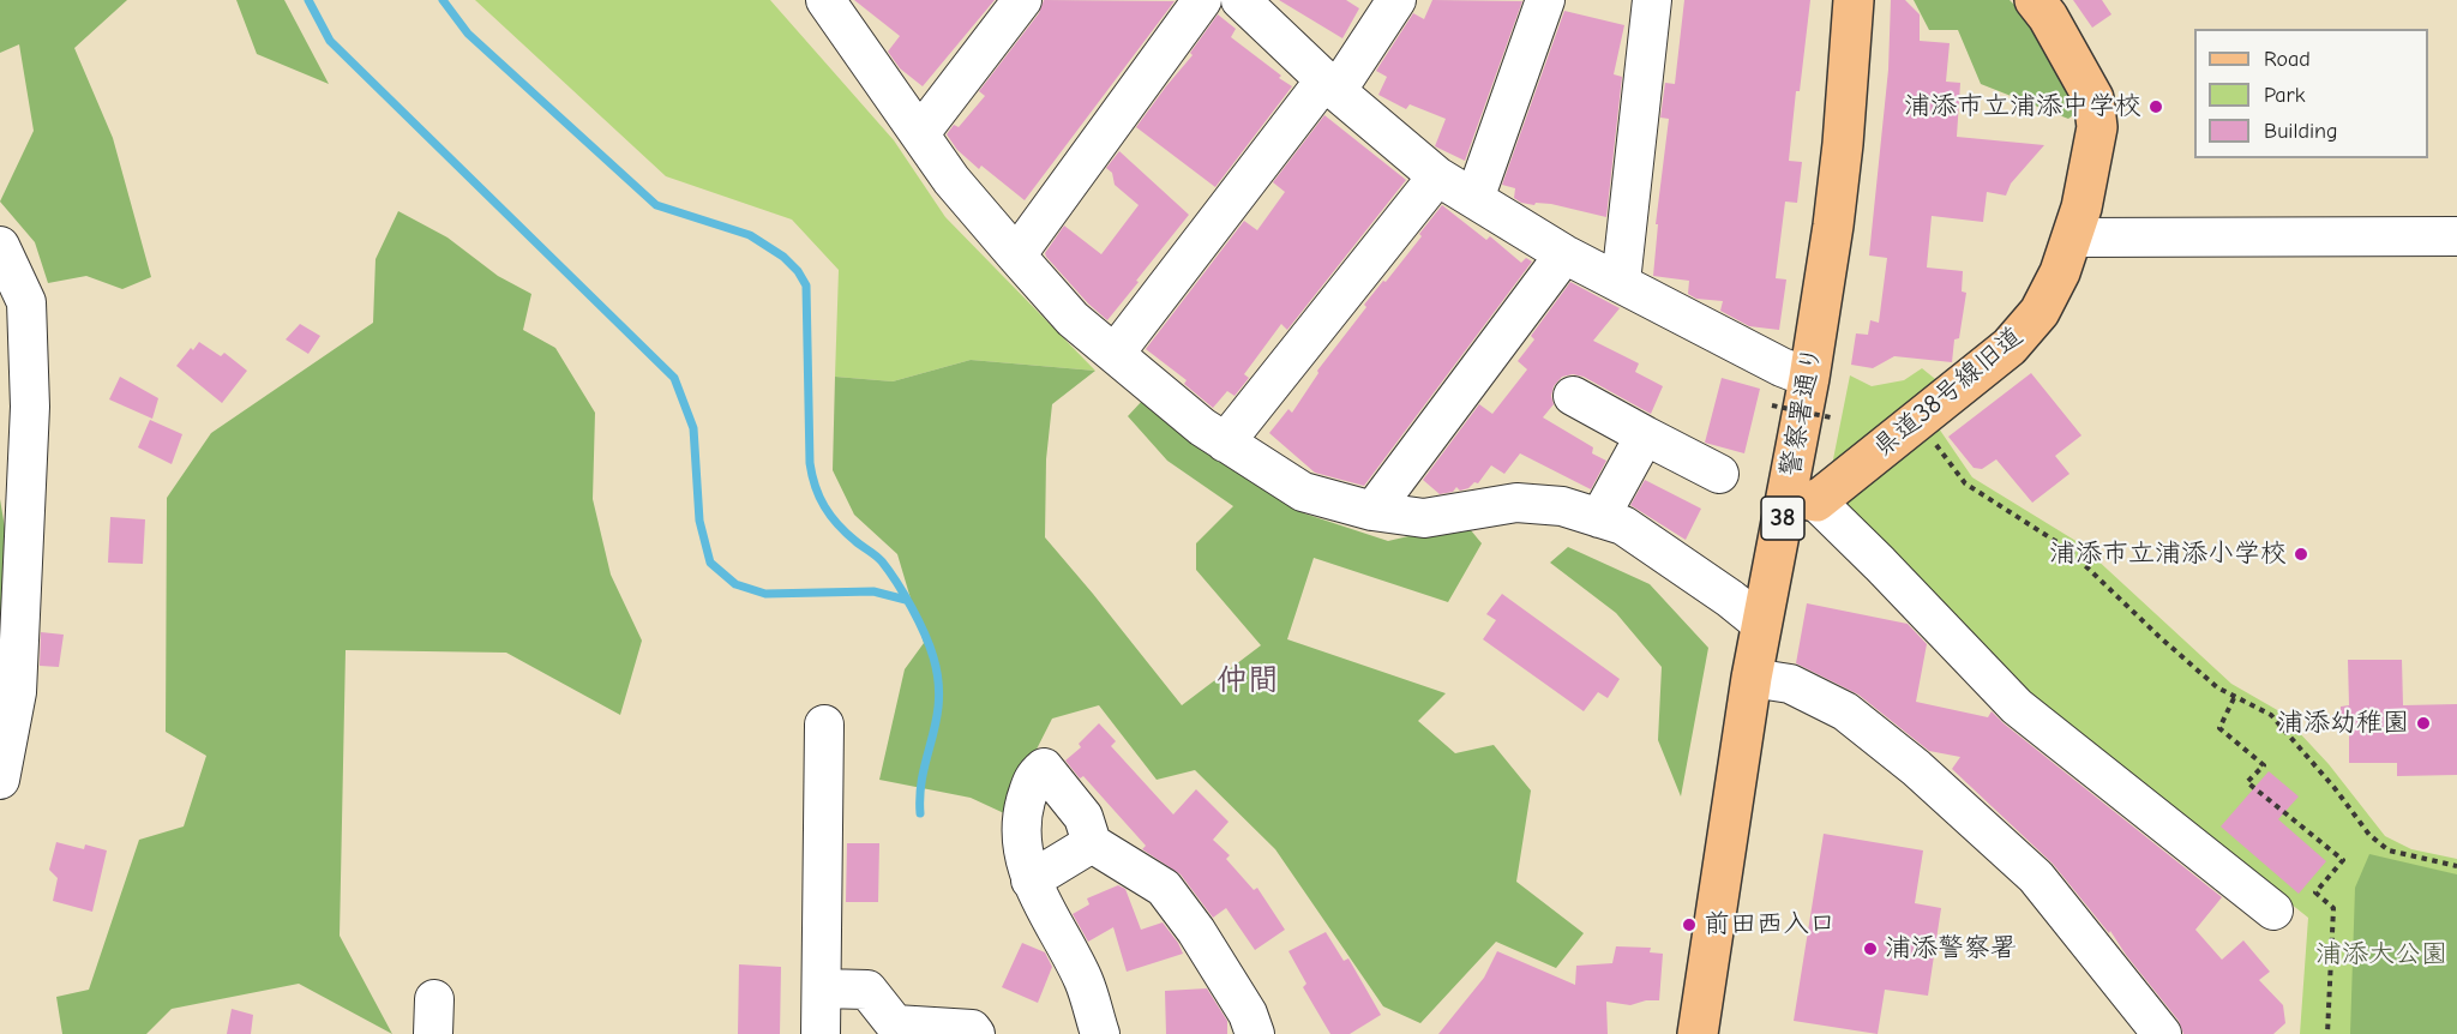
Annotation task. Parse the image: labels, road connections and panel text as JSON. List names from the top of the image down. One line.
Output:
{"streets":{"main road":["県道38号線旧道","警察署通り","38"]},"crossings":[["県道38号線旧道","警察署通り"]],"districts":["仲間"],"parks":["浦添大公園"],"places":["浦添市立浦添中学校","浦添市立浦添小学校","浦添幼稚園","前田西入口","浦添警察署"],"legend":["Road","Park","Building"]}
